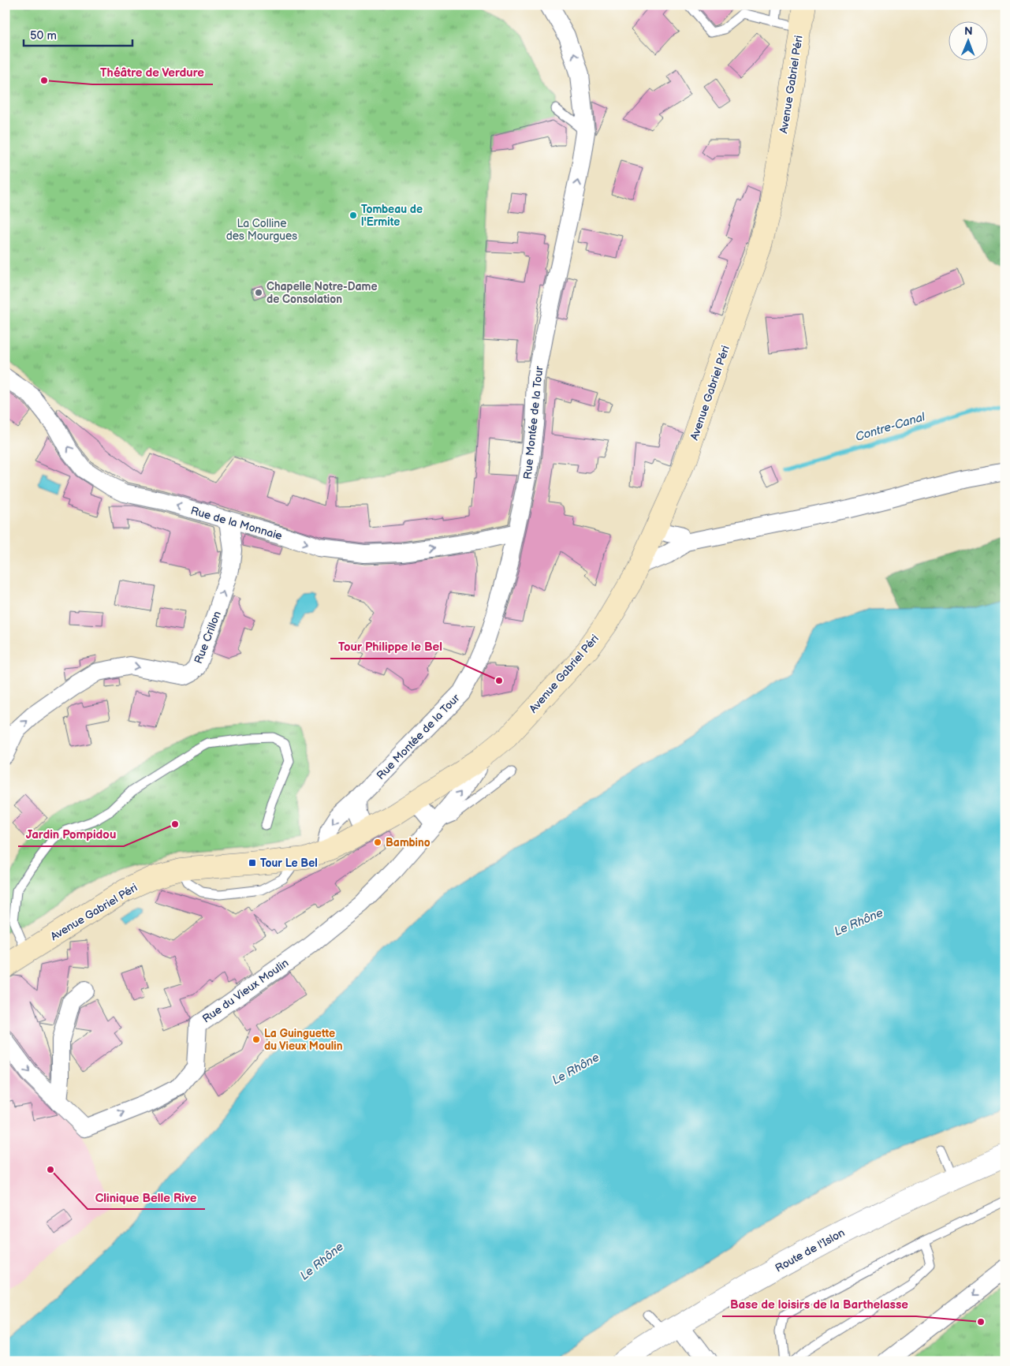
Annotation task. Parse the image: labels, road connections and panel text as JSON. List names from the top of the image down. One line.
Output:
{"streets":{"main road":["Avenue Gabriel Péri"],"street":["Rue Montée de la Tour","Rue de la Monnaie","Rue Crillon","Rue du Vieux Moulin","Route de l'Islon"]},"crossings":[["Avenue Gabriel Péri","Rue Montée de la Tour"],["Avenue Gabriel Péri","Rue du Vieux Moulin"],["Rue Montée de la Tour","Rue de la Monnaie"],["Rue de la Monnaie","Rue Crillon"]],"one_way":["Rue Crillon","Rue du Vieux Moulin"],"water":["Contre-Canal","Le Rhône"],"parks":["La Colline des Mourgues"],"places":{"other":["Théâtre de Verdure","Tombeau de l'Ermite","Chapelle Notre-Dame de Consolation","Tour Philippe le Bel","Jardin Pompidou","Bambino","La Guinguette du Vieux Moulin","Clinique Belle Rive","Base de loisirs de la Barthelasse"],"transit":["Tour Le Bel"]},"scale_bar":"50 m","north":"top"}
